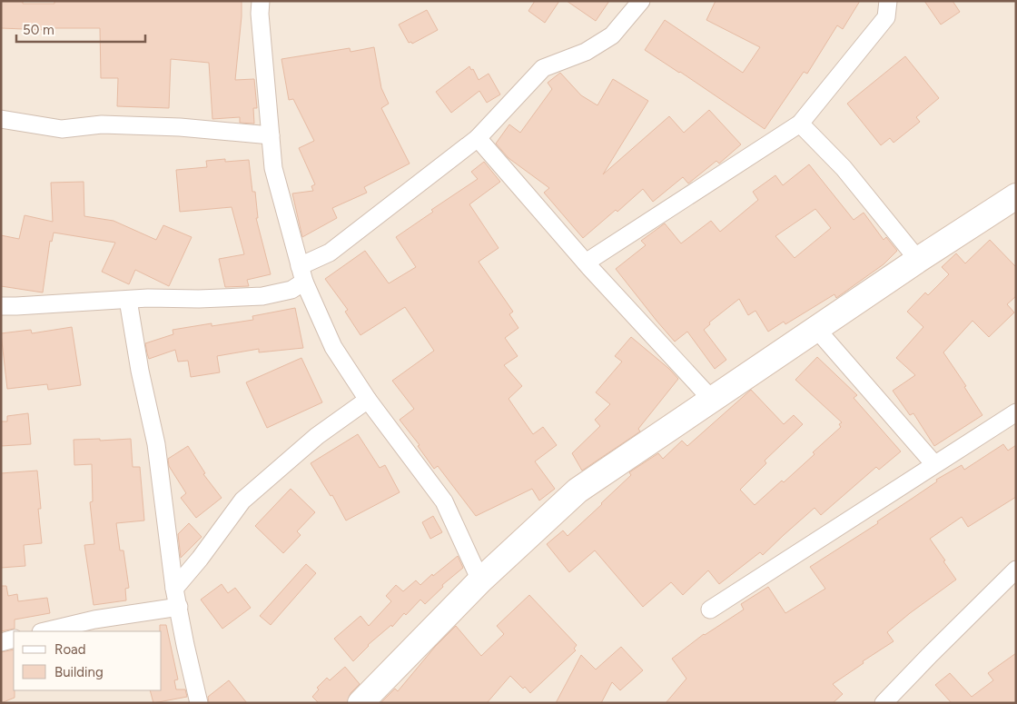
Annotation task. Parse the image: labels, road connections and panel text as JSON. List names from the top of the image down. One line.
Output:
{"legend":["Road","Building"],"scale_bar":"50 m"}
